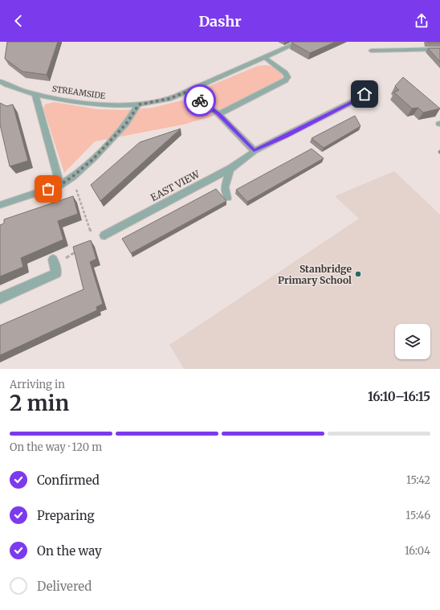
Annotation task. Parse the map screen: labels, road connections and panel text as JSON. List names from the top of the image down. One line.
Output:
{"streets":{"street":["STREAMSIDE","EAST VIEW"]},"places":["Stanbridge Primary School"],"page":{"header":"Dashr","heading":["2 min","Arriving in","16:10–16:15"],"bar":"On the way · 120 m","list":[["Confirmed","15:42"],["Preparing","15:46"],["On the way","16:04"],"Delivered"]}}
